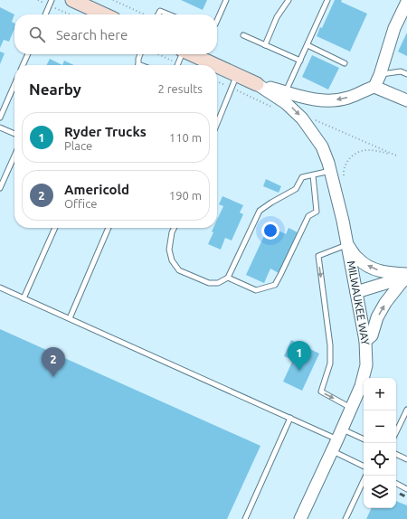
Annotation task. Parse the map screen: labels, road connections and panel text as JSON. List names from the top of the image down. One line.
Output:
{"streets":{"street":["MILWAUKEE WAY"]},"page":{"search":"Search here","heading":["Nearby","2 results"],"list":[{"mark":"1","name":"Ryder Trucks","note":"Place","value":"110 m"},{"mark":"2","name":"Americold","note":"Office","value":"190 m"}],"pins":["1","2"],"map_buttons":["+","−"]}}
